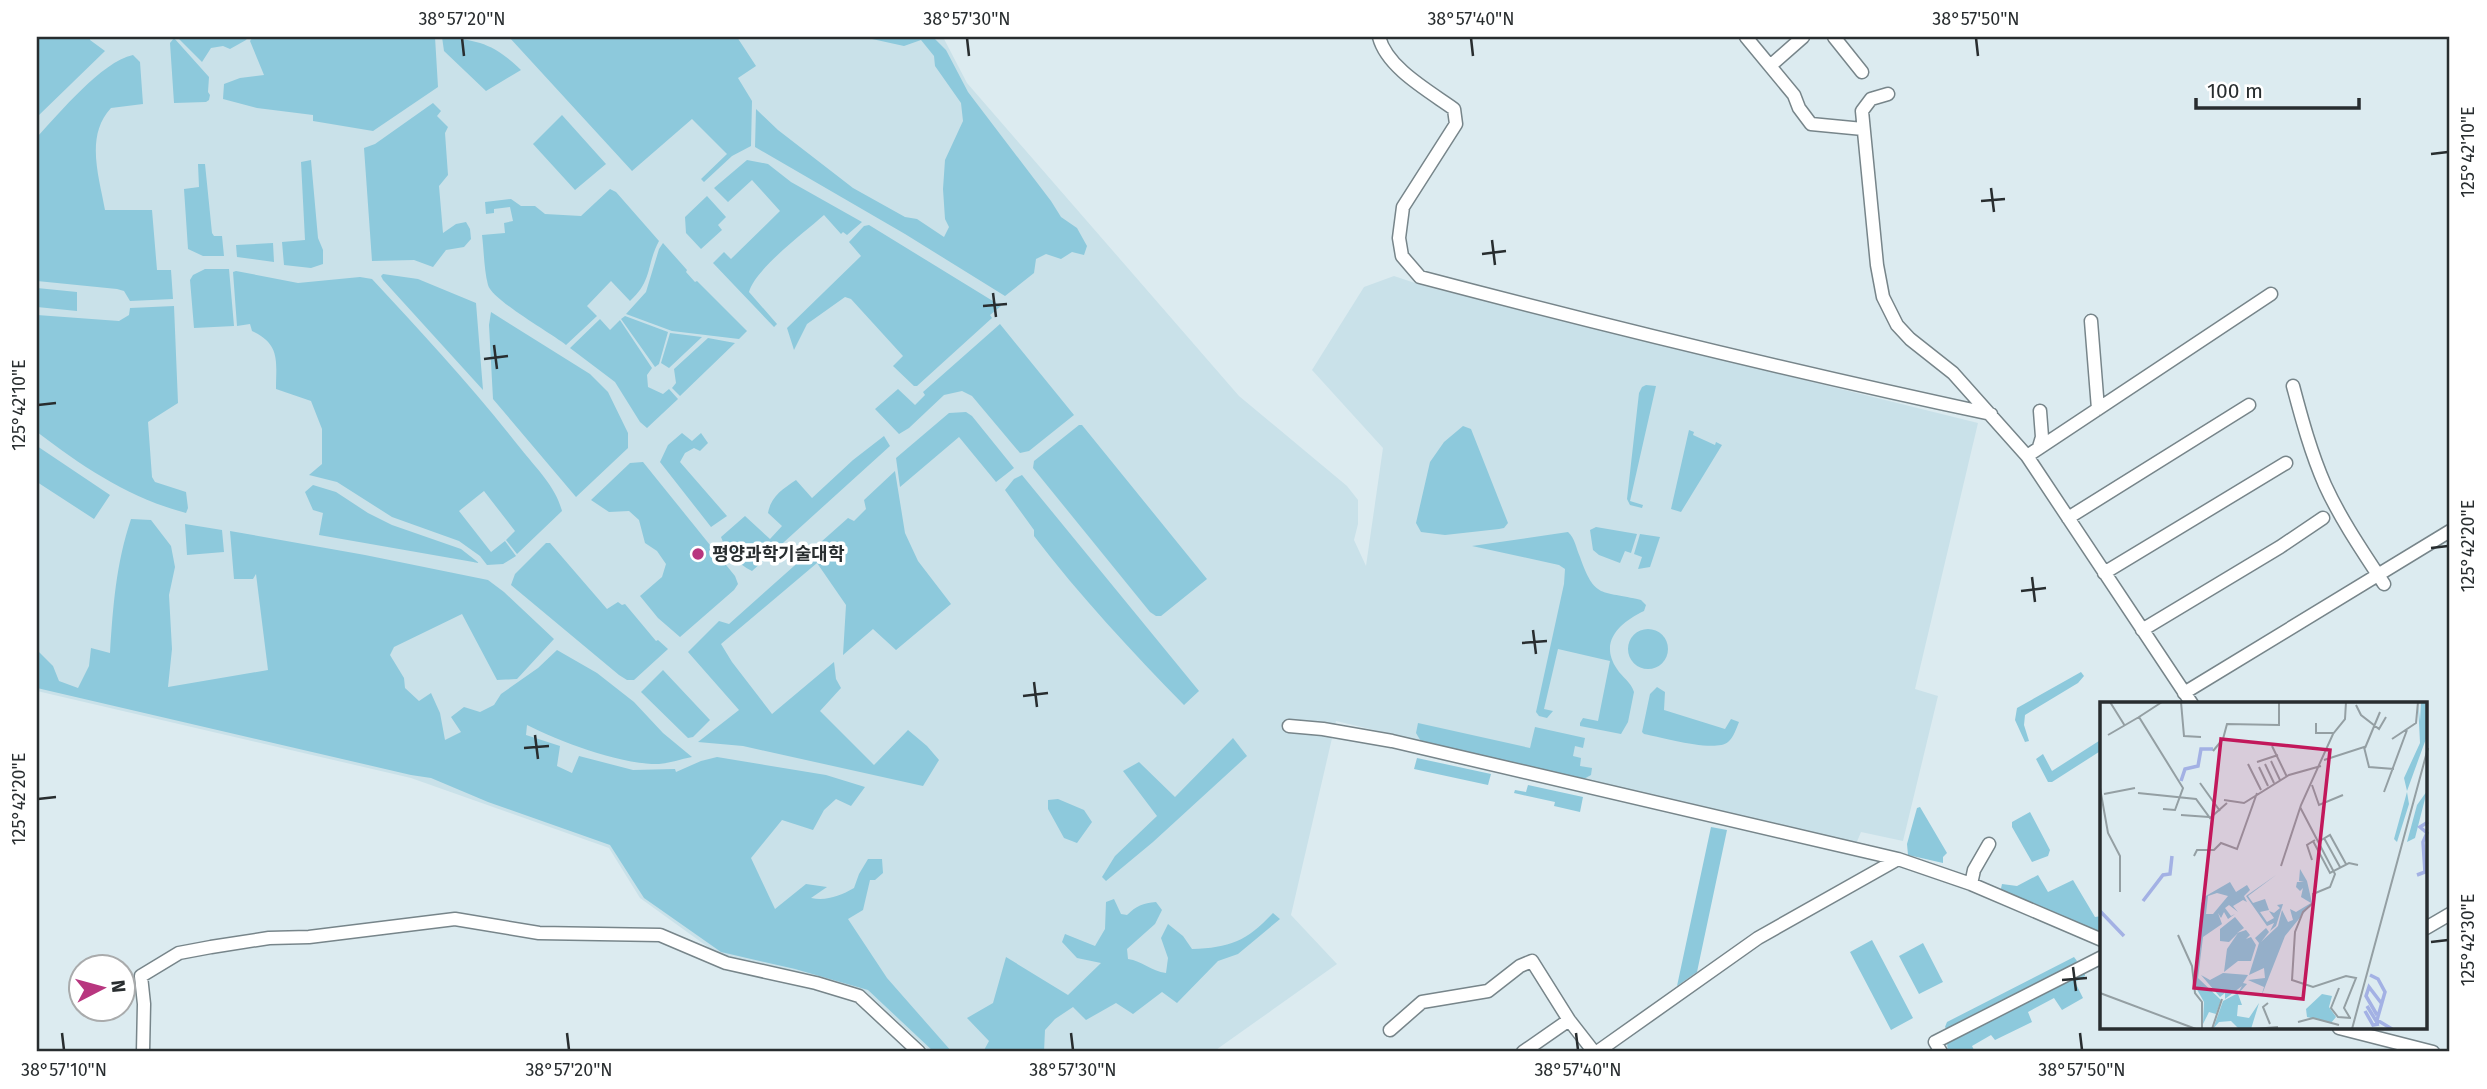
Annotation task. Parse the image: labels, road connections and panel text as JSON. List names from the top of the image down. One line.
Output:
{"places":["평양과학기술대학"],"scale_bar":"100 m","north":"right","coordinates":["38°57'20\"N","38°57'30\"N","38°57'40\"N","38°57'50\"N","125°42'10\"E","125°42'20\"E","125°42'30\"E","38°57'10\"N"]}
